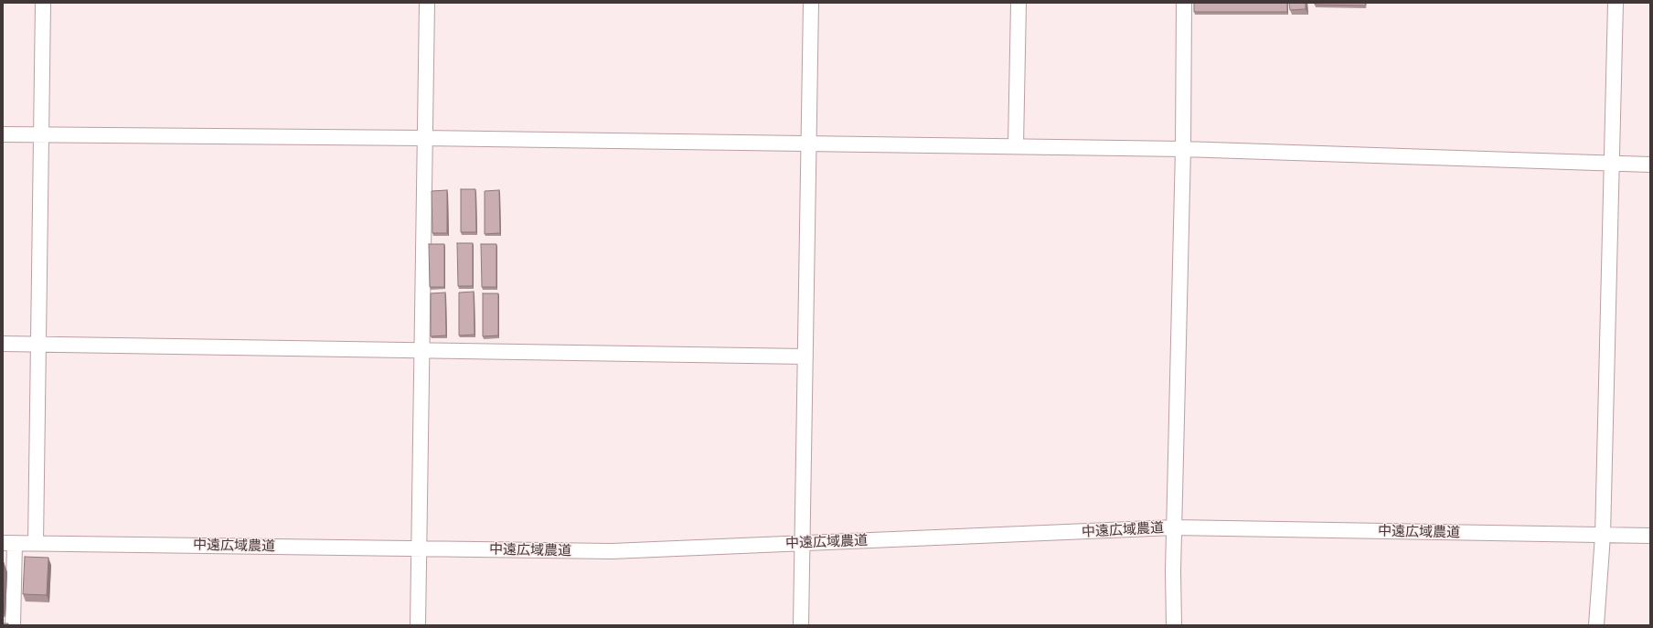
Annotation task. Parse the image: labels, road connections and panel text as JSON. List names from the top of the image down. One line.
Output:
{"streets":{"street":["中遠広域農道"]}}
